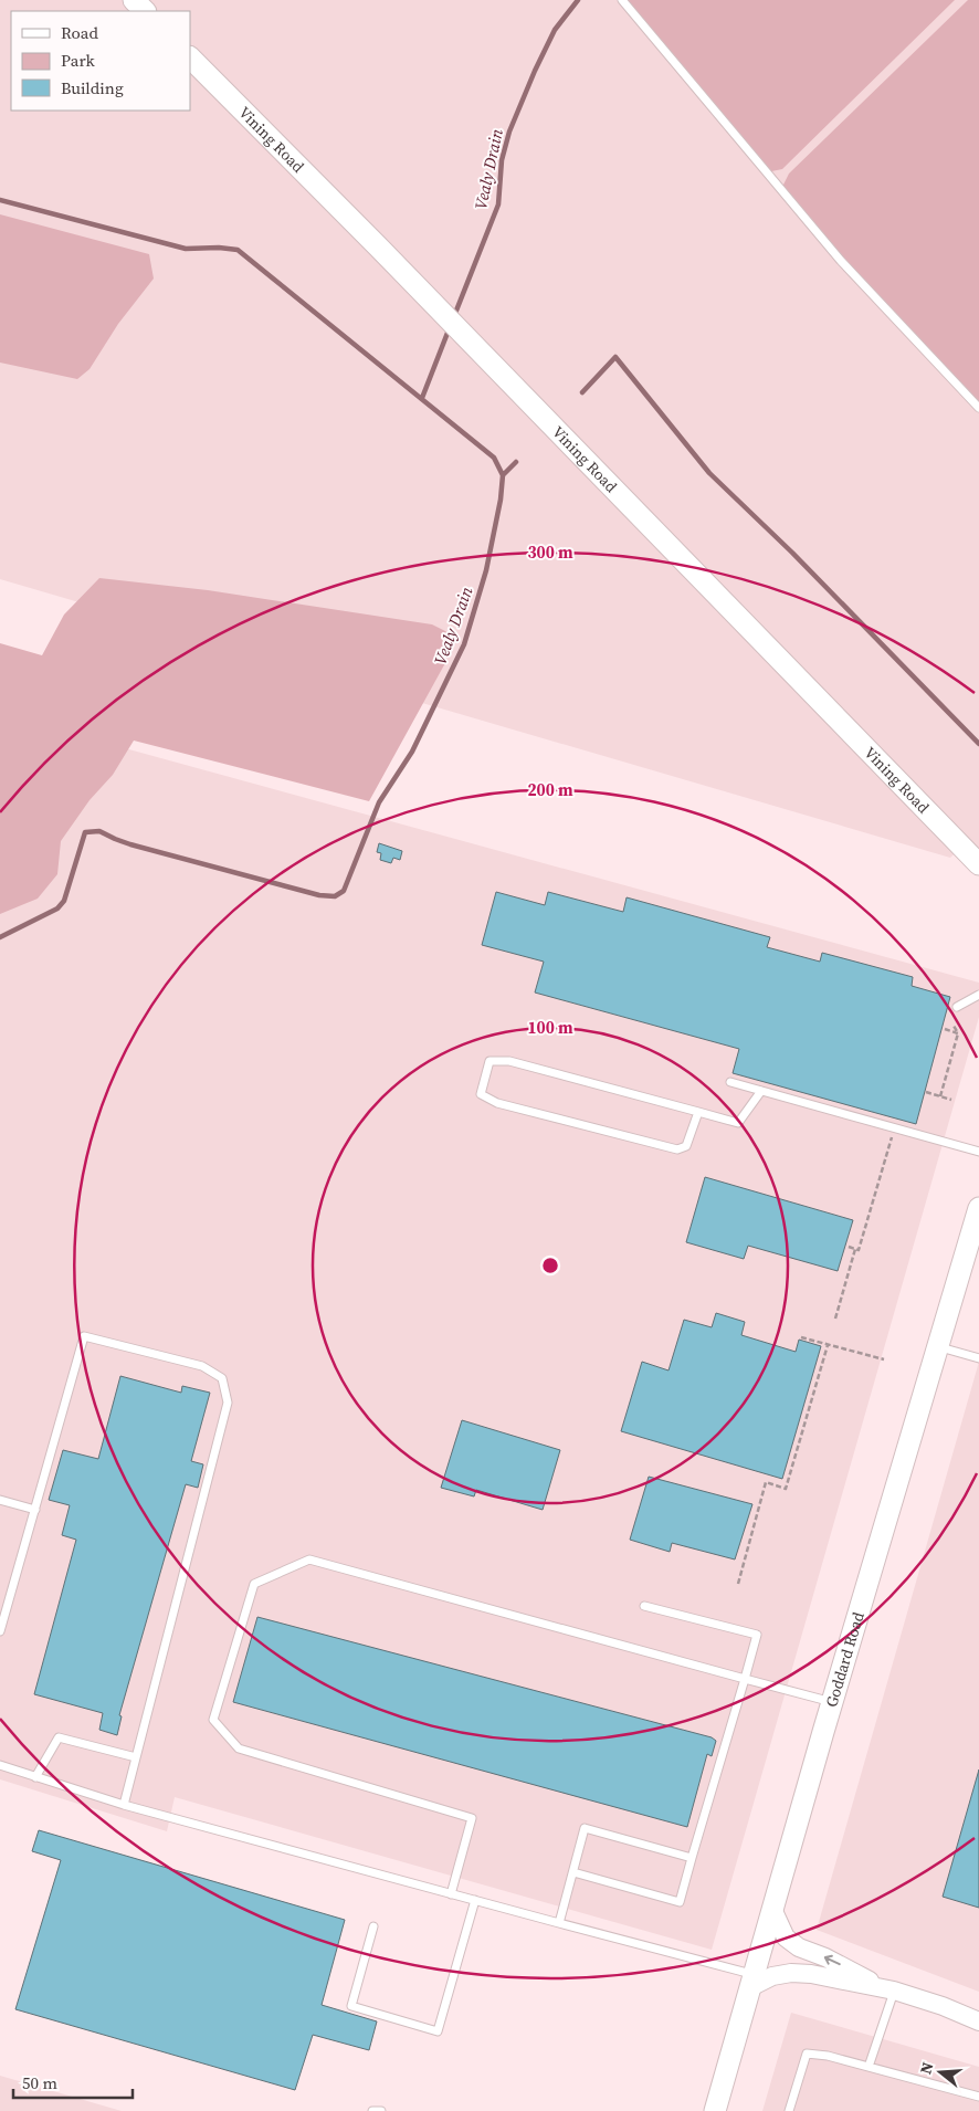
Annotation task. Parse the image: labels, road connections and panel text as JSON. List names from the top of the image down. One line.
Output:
{"streets":{"main road":["Vining Road","Goddard Road"]},"water":["Vealy Drain"],"legend":["Road","Park","Building"],"scale_bar":"50 m","north":"left","rings":["300 m","200 m","100 m"]}
